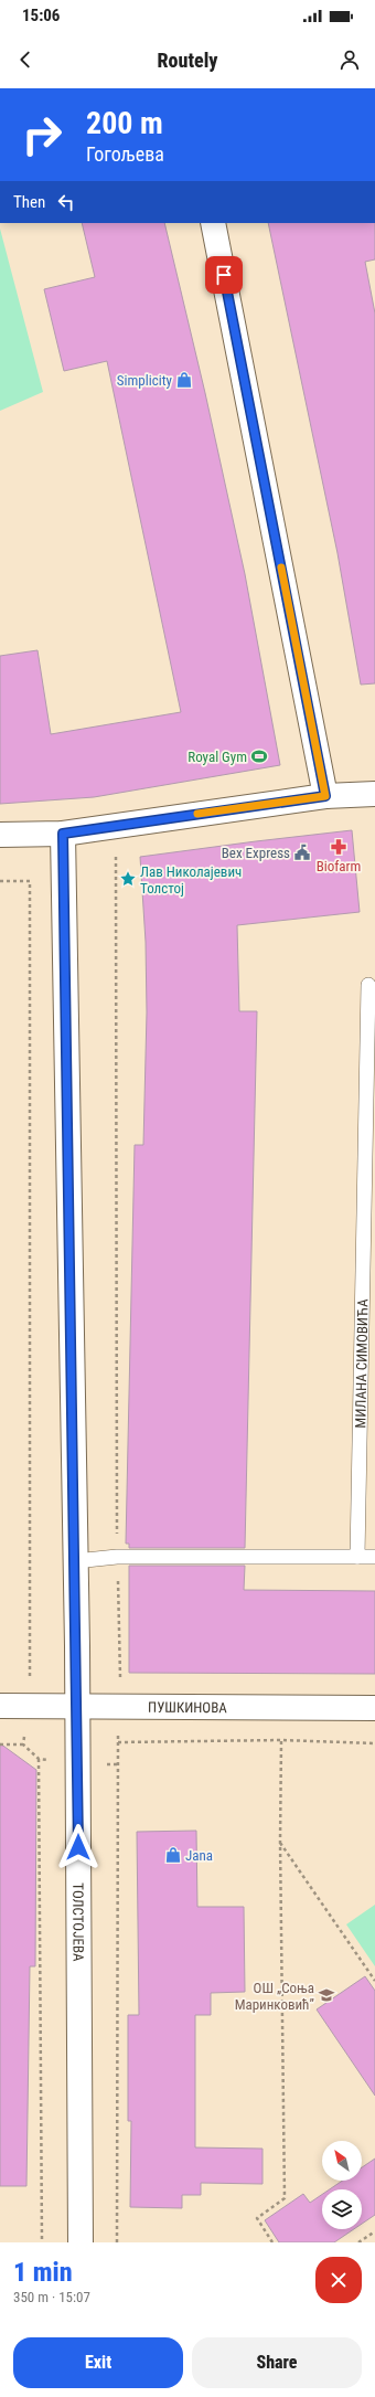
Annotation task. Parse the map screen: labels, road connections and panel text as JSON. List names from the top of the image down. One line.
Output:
{"streets":{"street":["ПУШКИНОВА","ТОЛСТОЈЕВА"],"lane":["МИЛАНА СИМОВИЋА"]},"crossings":[["ПУШКИНОВА","ТОЛСТОЈЕВА"]],"places":{"shop":["Simplicity","Jana"],"sports":["Royal Gym"],"pharmacy":["Biofarm"],"public building":["Bex Express"],"place":["Лав Николајевич Толстој"],"school or university":["ОШ „Соња Маринковић”"]},"north":"top left","page":{"status":"15:06","header":"Routely","turn":["200 m","Гогољева"],"then":"Then","heading":["1 min","350 m · 15:07"],"buttons":["Exit","Share"]}}
